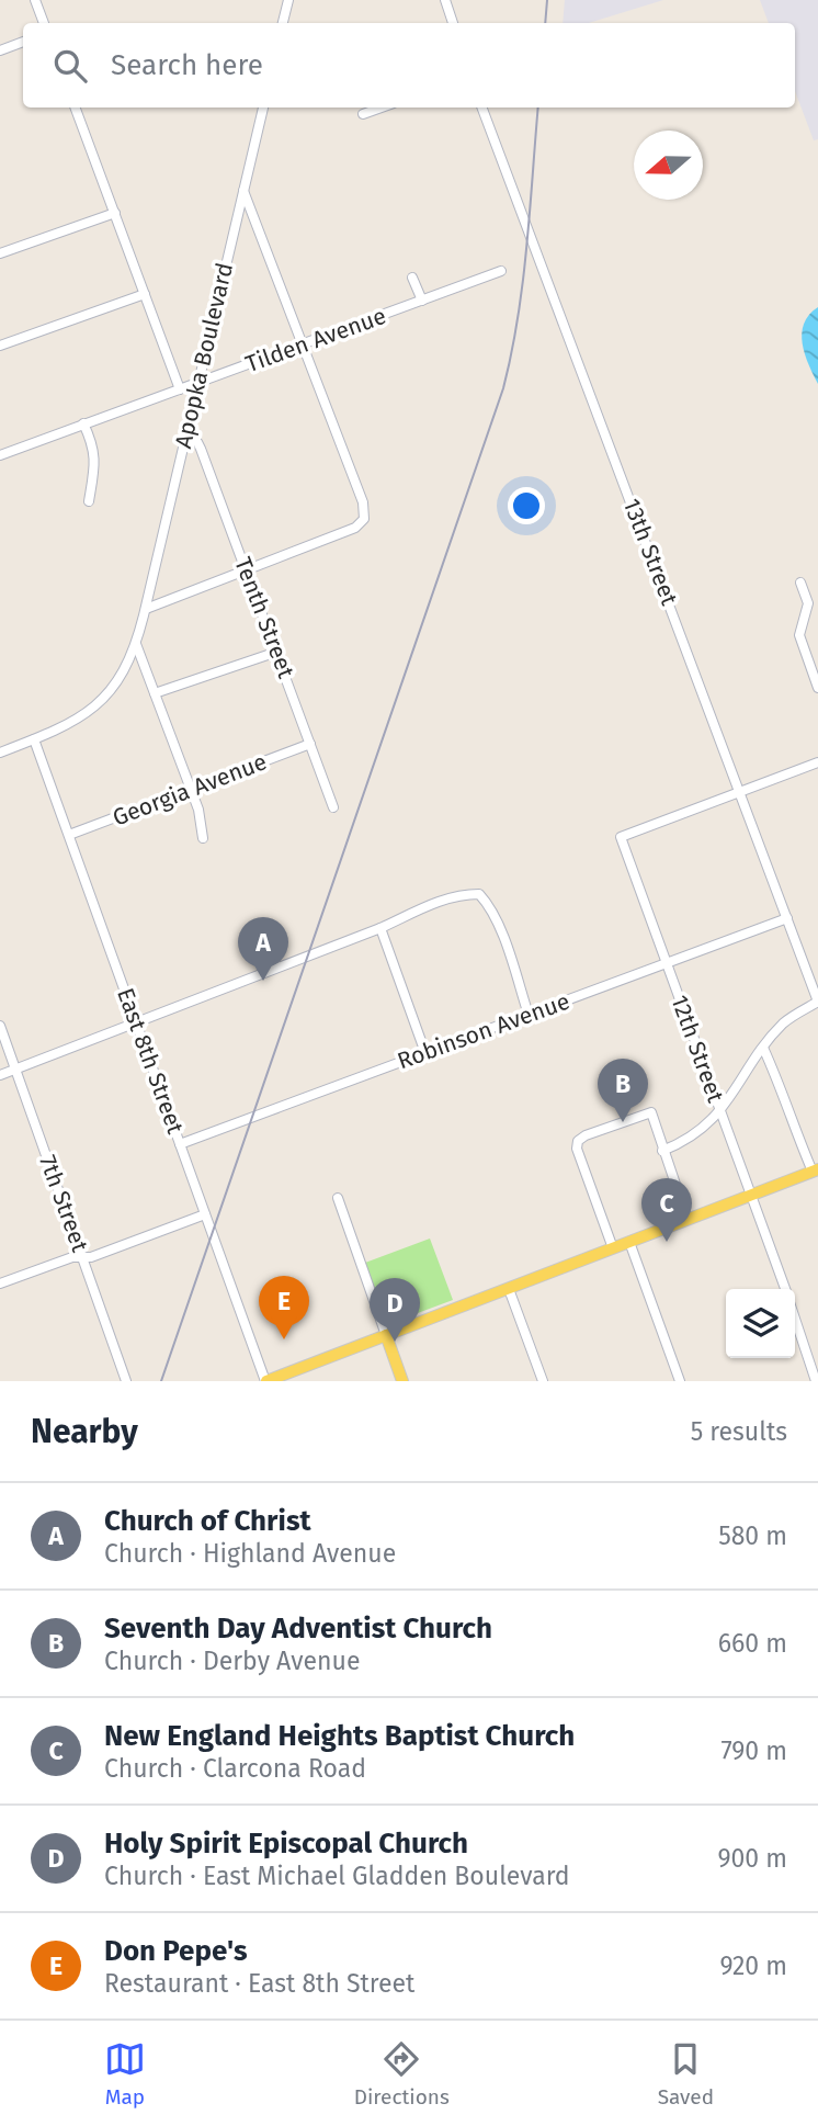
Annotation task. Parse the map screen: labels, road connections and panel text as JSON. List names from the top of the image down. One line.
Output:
{"streets":{"street":["Tilden Avenue","Apopka Boulevard","13th Street","Tenth Street","Georgia Avenue","Robinson Avenue","12th Street","East 8th Street","7th Street"]},"crossings":[["Tilden Avenue","Apopka Boulevard"],["Apopka Boulevard","Tenth Street"],["Apopka Boulevard","East 8th Street"],["13th Street","Robinson Avenue"],["13th Street","12th Street"],["Tenth Street","Georgia Avenue"],["Georgia Avenue","East 8th Street"],["Robinson Avenue","12th Street"],["Robinson Avenue","East 8th Street"]],"north":"left","page":{"search":"Search here","pins":["A","B","C","E","D"],"heading":["Nearby","5 results"],"list":[{"mark":"A","name":"Church of Christ","note":"Church · Highland Avenue","value":"580 m"},{"mark":"B","name":"Seventh Day Adventist Church","note":"Church · Derby Avenue","value":"660 m"},{"mark":"C","name":"New England Heights Baptist Church","note":"Church · Clarcona Road","value":"790 m"},{"mark":"D","name":"Holy Spirit Episcopal Church","note":"Church · East Michael Gladden Boulevard","value":"900 m"},{"mark":"E","name":"Don Pepe's","note":"Restaurant · East 8th Street","value":"920 m"}],"nav":["Map","Directions","Saved"]}}
